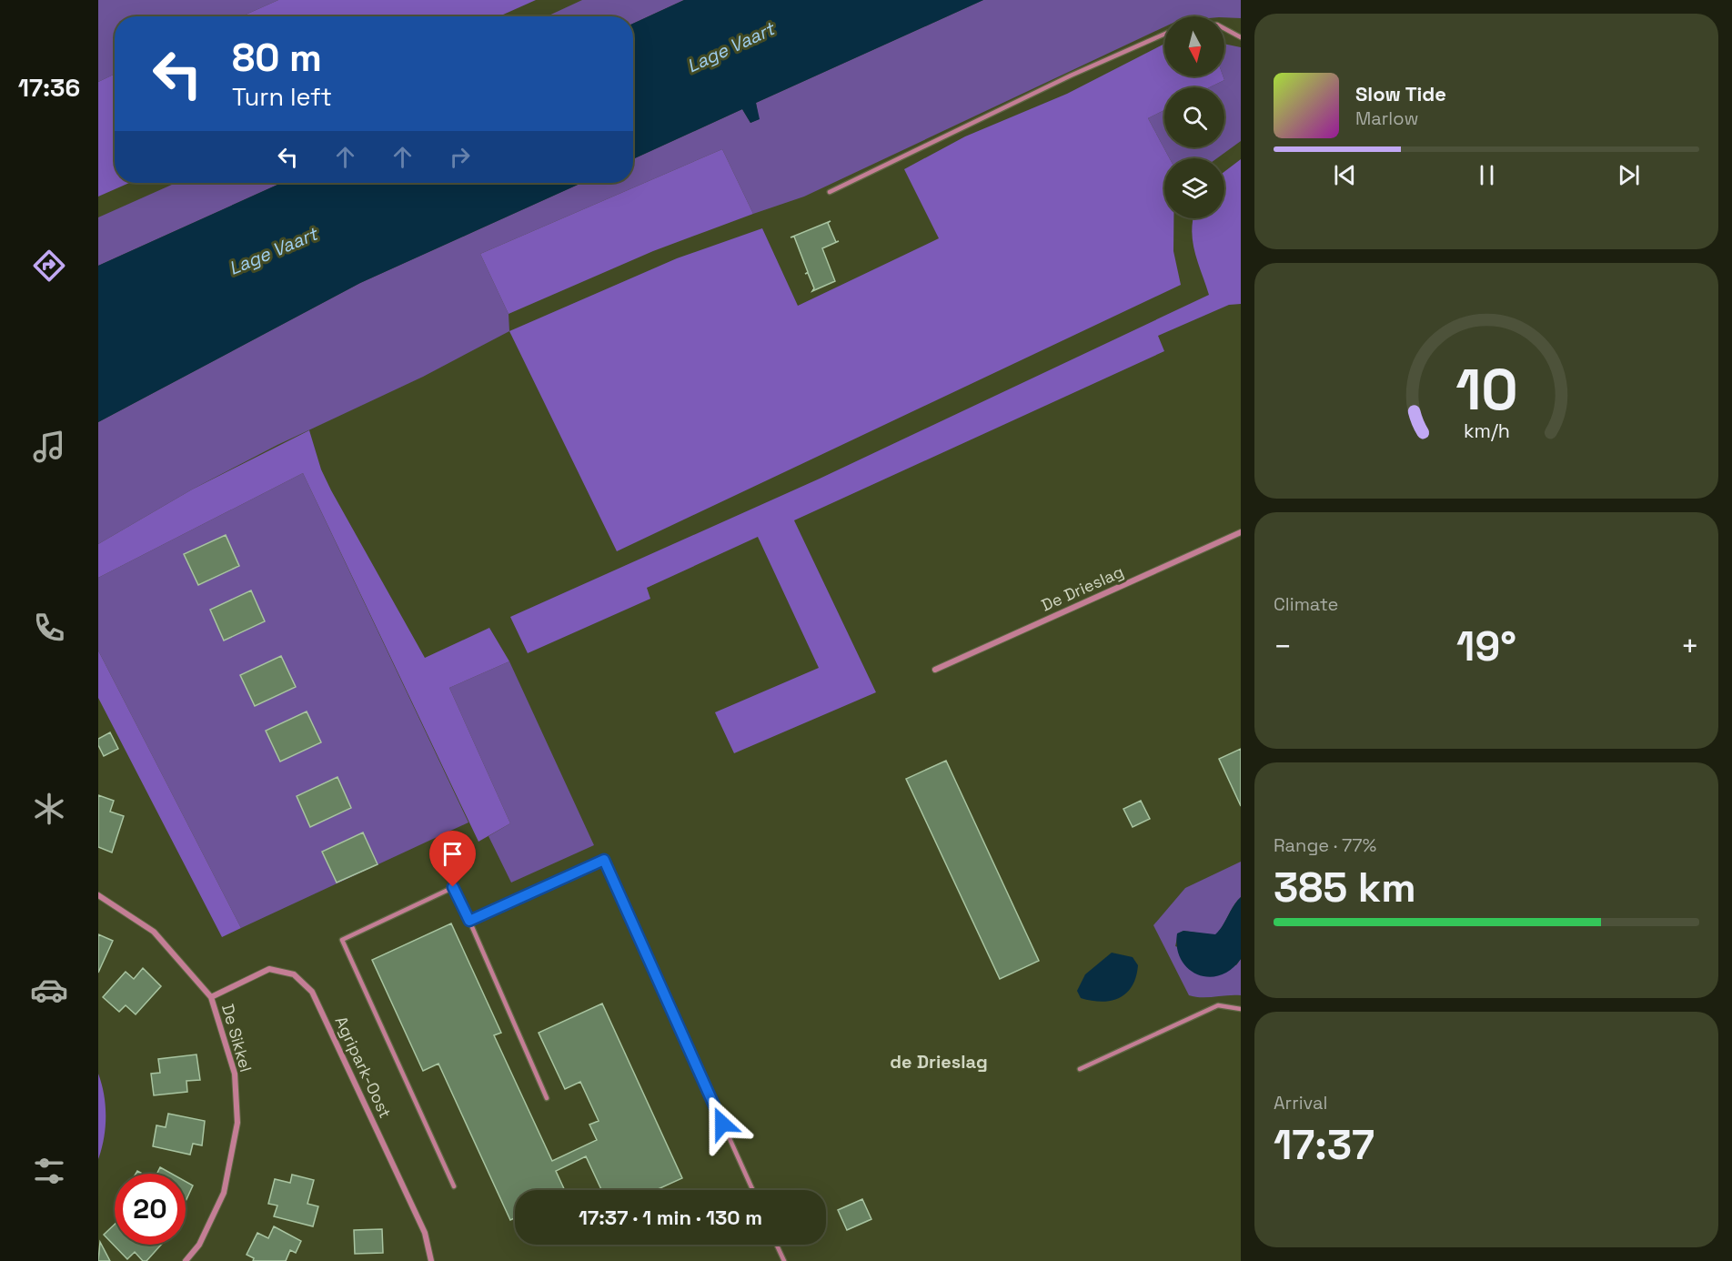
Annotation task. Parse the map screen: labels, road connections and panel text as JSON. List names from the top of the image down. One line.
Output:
{"streets":{"street":["De Drieslag","De Sikkel","Agripark-Oost"]},"crossings":[["De Sikkel","Agripark-Oost"]],"districts":["de Drieslag"],"water":["Lage Vaart"],"north":"bottom","page":{"tabs":"17:36","turn":["80 m","Turn left"],"song":["Slow Tide","Marlow"],"tile":["Climate",["Range · 77%","385 km"],["Arrival","17:37"]],"heat":["−","19°","+"],"limit":"20","trip":"17:37 · 1 min · 130 m","gauge":["10","km/h"]}}
